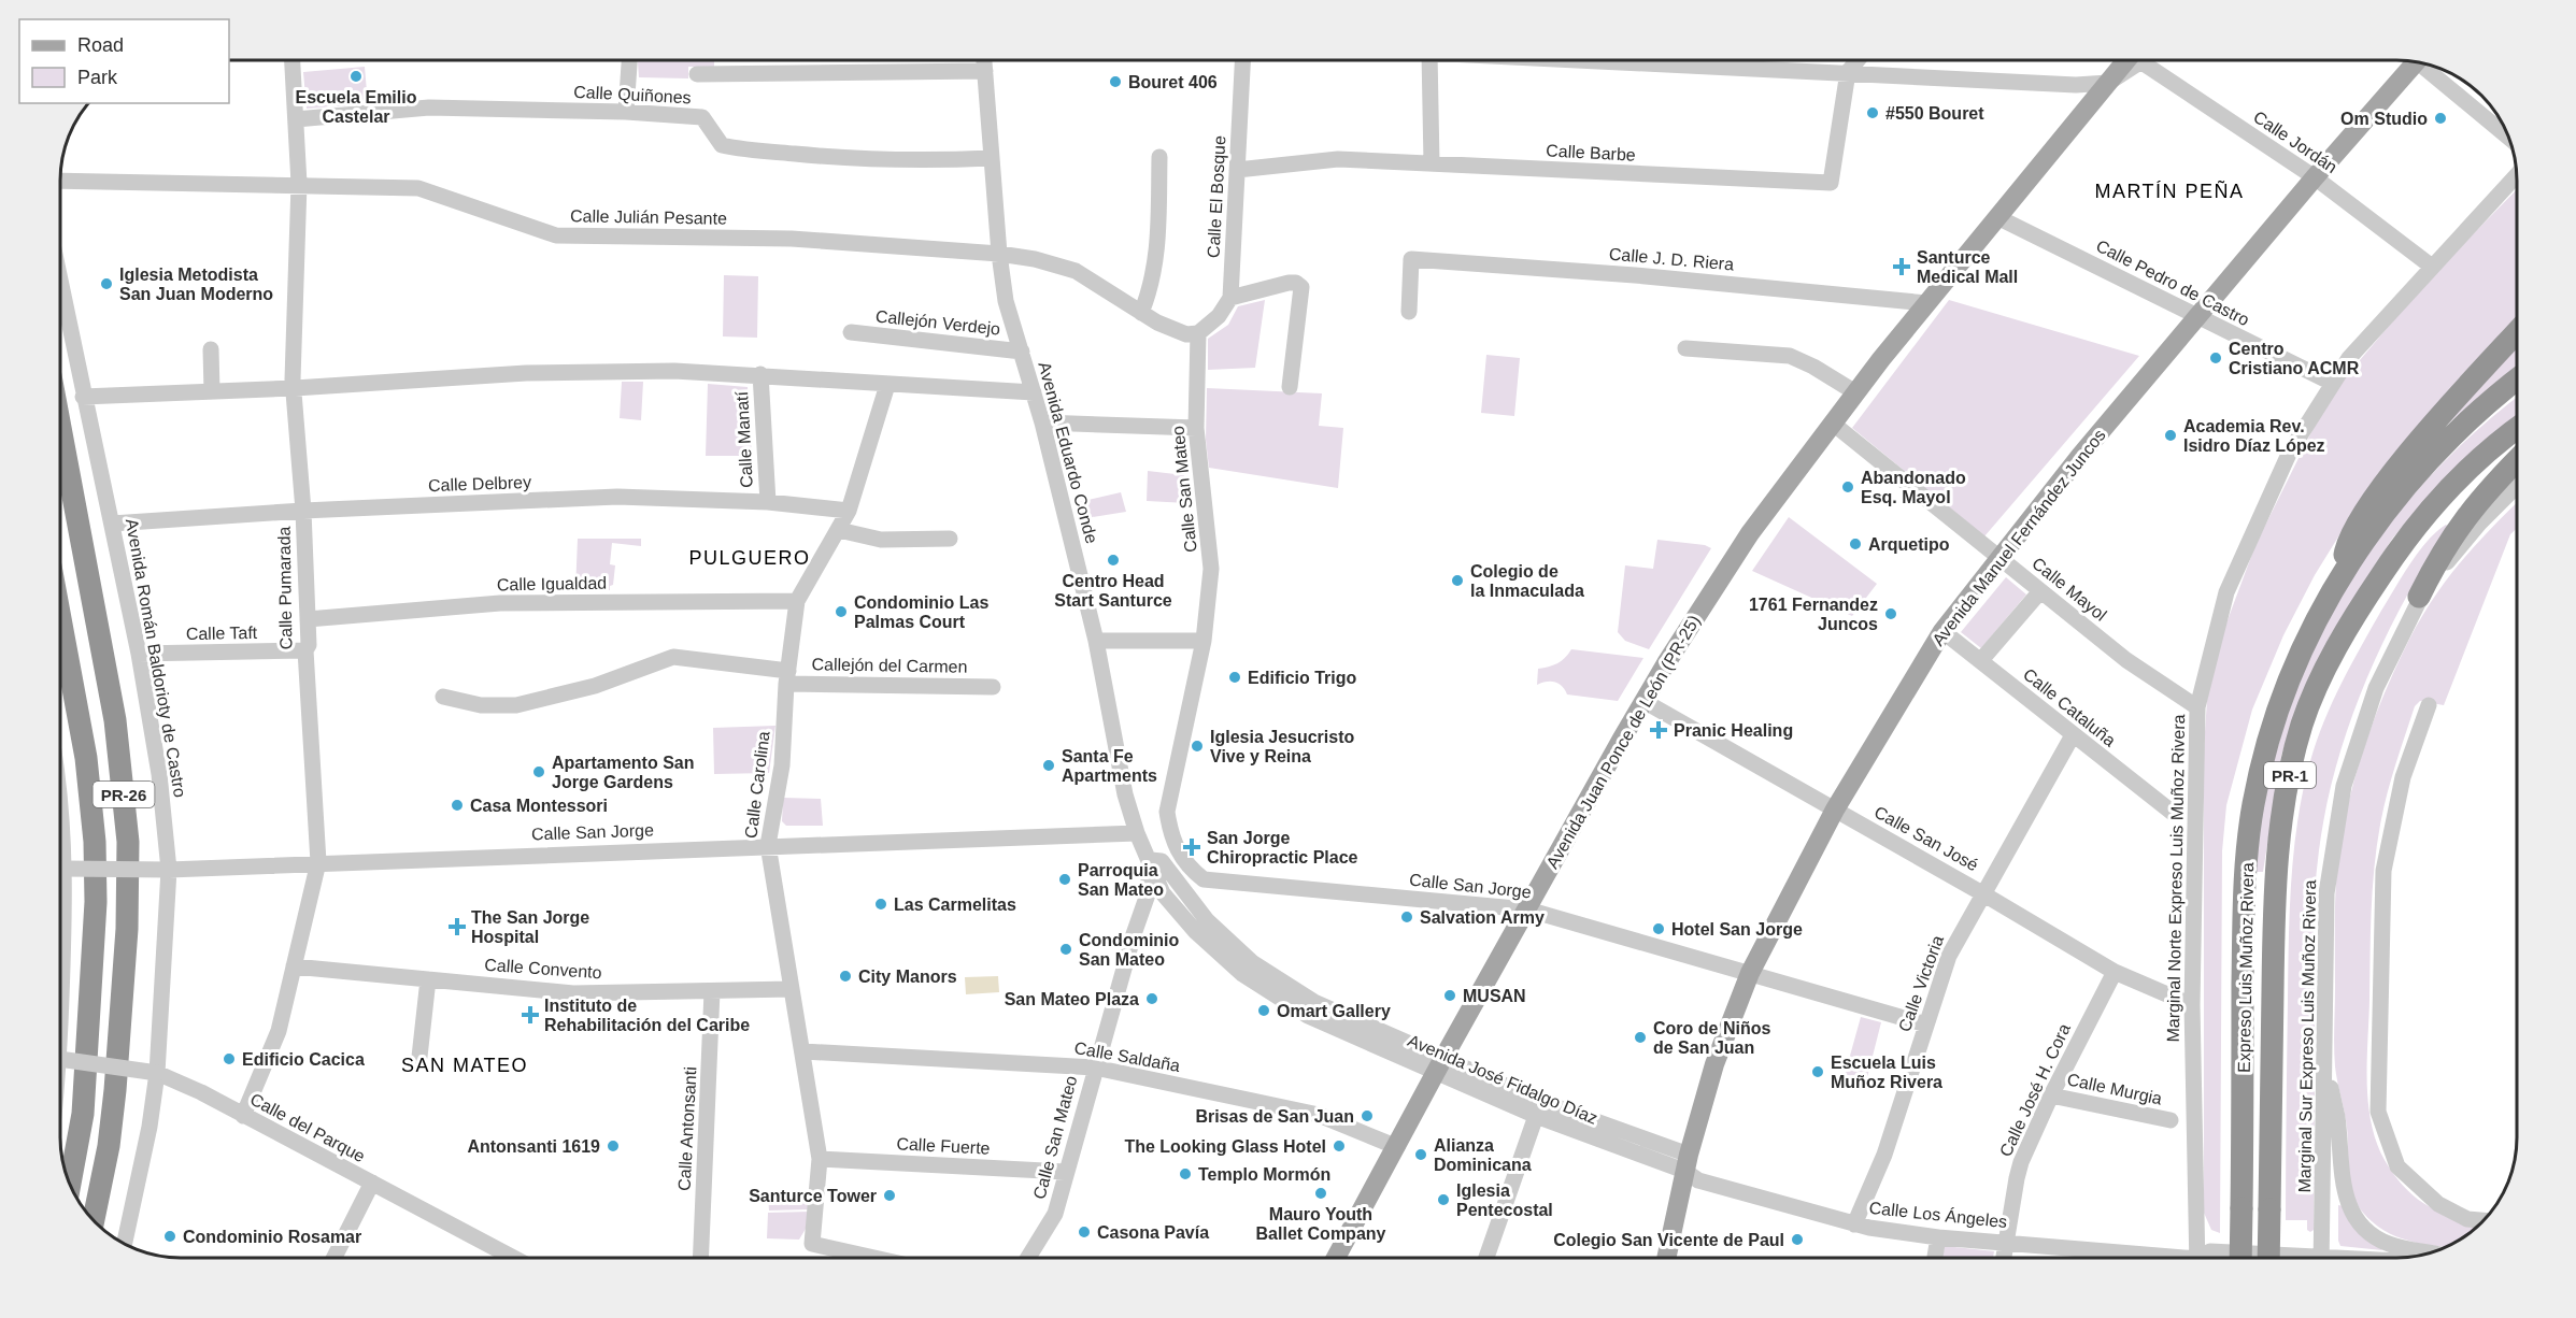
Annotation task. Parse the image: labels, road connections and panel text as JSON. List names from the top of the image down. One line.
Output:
{"streets":{"highway":["PR-1","PR-26","Expreso Luis Muñoz Rivera"],"main road":["Avenida Manuel Fernández Juncos","Avenida Juan Ponce de León (PR-25)"],"street":["Calle Quiñones","Calle Jordán","Calle Barbe","Calle El Bosque","Calle Julián Pesante","Calle J. D. Riera","Calle Pedro de Castro","Callejón Verdejo","Calle Manatí","Avenida Eduardo Conde","Calle Delbrey","Calle San Mateo","Calle Igualdad","Calle Pumarada","Calle Mayol","Calle Taft","Avenida Román Baldorioty de Castro","Callejón del Carmen","Calle Cataluña","Calle Carolina","Calle San Jorge","Calle San José","Marginal Norte Expreso Luis Muñoz Rivera","Calle Convento","Calle Victoria","Marginal Sur Expreso Luis Muñoz Rivera","Calle Saldaña","Avenida José Fidalgo Díaz","Calle Murgia","Calle José H. Cora","Calle del Parque","Calle Antonsanti","Calle Fuerte","Calle Los Ángeles"]},"crossings":[["Calle Quiñones","Avenida Eduardo Conde"],["Calle Quiñones","Calle Pumarada"],["Calle Jordán","Avenida Manuel Fernández Juncos"],["Calle Jordán","Marginal Norte Expreso Luis Muñoz Rivera"],["Calle Barbe","Calle El Bosque"],["Calle Julián Pesante","Avenida Eduardo Conde"],["Calle Julián Pesante","Calle San Mateo"],["Calle Julián Pesante","Calle Pumarada"],["Calle J. D. Riera","Avenida Juan Ponce de León (PR-25)"],["Calle Pedro de Castro","Avenida Manuel Fernández Juncos"],["Calle Pedro de Castro","Avenida Juan Ponce de León (PR-25)"],["Calle Pedro de Castro","Marginal Norte Expreso Luis Muñoz Rivera"],["Callejón Verdejo","Avenida Eduardo Conde"],["Calle Manatí","Calle Delbrey"],["Avenida Eduardo Conde","Calle San Mateo"],["Avenida Eduardo Conde","Calle San Jorge"],["Avenida Eduardo Conde","Avenida José Fidalgo Díaz"],["Calle Delbrey","Calle Pumarada"],["Calle Delbrey","Avenida Román Baldorioty de Castro"],["Calle Delbrey","Calle Carolina"],["Calle San Mateo","Calle San Jorge"],["Calle San Mateo","Calle Saldaña"],["Calle San Mateo","Avenida José Fidalgo Díaz"],["Calle San Mateo","Calle Fuerte"],["Avenida Manuel Fernández Juncos","Calle Mayol"],["Avenida Manuel Fernández Juncos","Calle Cataluña"],["Avenida Manuel Fernández Juncos","Calle San Jorge"],["Avenida Manuel Fernández Juncos","Calle San José"],["Avenida Manuel Fernández Juncos","Avenida José Fidalgo Díaz"],["Avenida Manuel Fernández Juncos","Calle Los Ángeles"],["Calle Igualdad","Calle Pumarada"],["Calle Igualdad","Calle Carolina"],["Calle Pumarada","Calle Taft"],["Calle Pumarada","Calle San Jorge"],["Calle Pumarada","Calle Convento"],["Calle Pumarada","Calle del Parque"],["Calle Mayol","Avenida Juan Ponce de León (PR-25)"],["Calle Mayol","Marginal Norte Expreso Luis Muñoz Rivera"],["Calle Taft","Avenida Román Baldorioty de Castro"],["Avenida Román Baldorioty de Castro","Calle San Jorge"],["Avenida Román Baldorioty de Castro","Calle del Parque"],["Callejón del Carmen","Calle Carolina"],["Calle Cataluña","Calle Victoria"],["Avenida Juan Ponce de León (PR-25)","Calle San Jorge"],["Avenida Juan Ponce de León (PR-25)","Calle San José"],["Avenida Juan Ponce de León (PR-25)","Calle Saldaña"],["Avenida Juan Ponce de León (PR-25)","Avenida José Fidalgo Díaz"],["Calle Carolina","Calle San Jorge"],["Calle Carolina","Calle Convento"],["Calle Carolina","Calle Saldaña"],["Calle Carolina","Calle Fuerte"],["Calle San Jorge","Calle Victoria"],["Calle San José","Marginal Norte Expreso Luis Muñoz Rivera"],["Calle San José","Calle Victoria"],["Calle San José","Calle José H. Cora"],["Calle Convento","Calle Antonsanti"],["Calle Victoria","Calle Los Ángeles"],["Avenida José Fidalgo Díaz","Calle Los Ángeles"],["Calle Murgia","Calle José H. Cora"],["Calle José H. Cora","Calle Los Ángeles"]],"districts":["MARTÍN PEÑA","PULGUERO","SAN MATEO"],"places":{"other":["Escuela Emilio Castelar","Bouret 406","#550 Bouret","Om Studio","Iglesia Metodista San Juan Moderno","Centro Cristiano ACMR","Academia Rev. Isidro Díaz López","Abandonado Esq. Mayol","Arquetipo","Centro Head Start Santurce","Colegio de la Inmaculada","Condominio Las Palmas Court","1761 Fernandez Juncos","Edificio Trigo","Iglesia Jesucristo Vive y Reina","Santa Fe Apartments","Apartamento San Jorge Gardens","Casa Montessori","Parroquia San Mateo","Las Carmelitas","Salvation Army","Hotel San Jorge","Condominio San Mateo","City Manors","MUSAN","San Mateo Plaza","Omart Gallery","Coro de Niños de San Juan","Edificio Cacica","Escuela Luis Muñoz Rivera","Brisas de San Juan","Antonsanti 1619","The Looking Glass Hotel","Alianza Dominicana","Templo Mormón","Mauro Youth Ballet Company","Santurce Tower","Iglesia Pentecostal","Casona Pavía","Condominio Rosamar","Colegio San Vicente de Paul"],"health":["Santurce Medical Mall","Pranic Healing","San Jorge Chiropractic Place","The San Jorge Hospital","Instituto de Rehabilitación del Caribe"]},"legend":["Road","Park"]}
